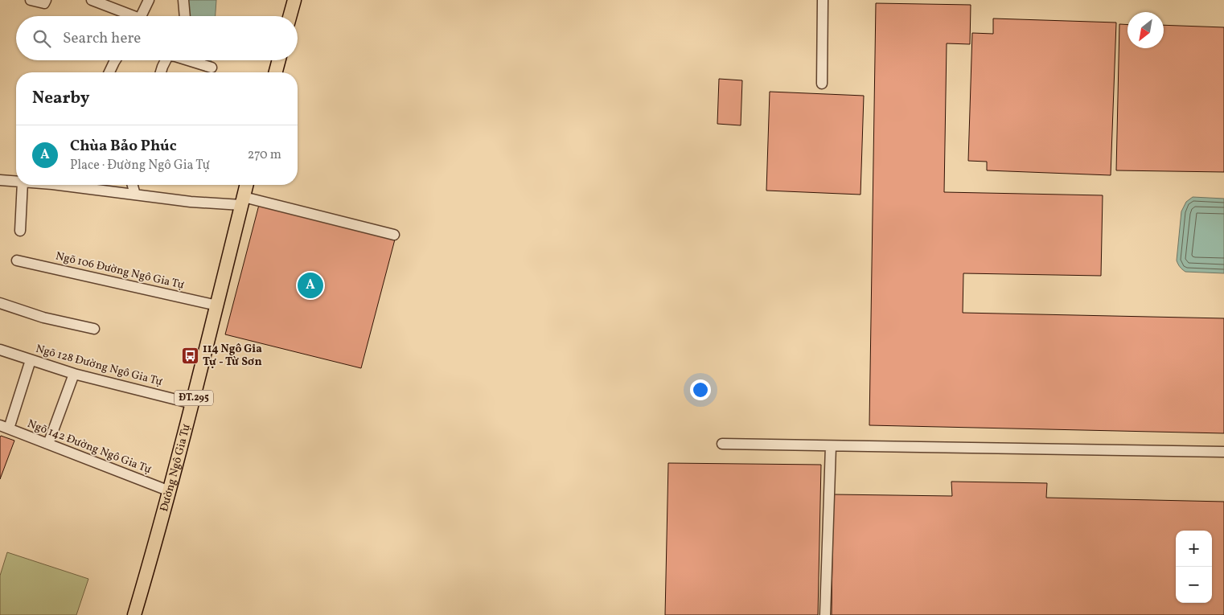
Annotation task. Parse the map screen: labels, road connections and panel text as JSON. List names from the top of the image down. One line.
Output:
{"streets":{"main road":["ĐT.295","Đường Ngô Gia Tự"],"street":["Ngõ 106 Đường Ngô Gia Tự","Ngõ 128 Đường Ngô Gia Tự","Ngõ 142 Đường Ngô Gia Tự"]},"crossings":[["Ngõ 106 Đường Ngô Gia Tự","Đường Ngô Gia Tự"],["Ngõ 128 Đường Ngô Gia Tự","Đường Ngô Gia Tự"],["Ngõ 142 Đường Ngô Gia Tự","Đường Ngô Gia Tự"]],"places":{"bus stop":["114 Ngô Gia Tự - Từ Sơn"]},"north":"bottom left","page":{"search":"Search here","heading":"Nearby","list":[{"mark":"A","name":"Chùa Bảo Phúc","note":"Place · Đường Ngô Gia Tự","value":"270 m"}],"pins":"A","map_buttons":["+","−"]}}
